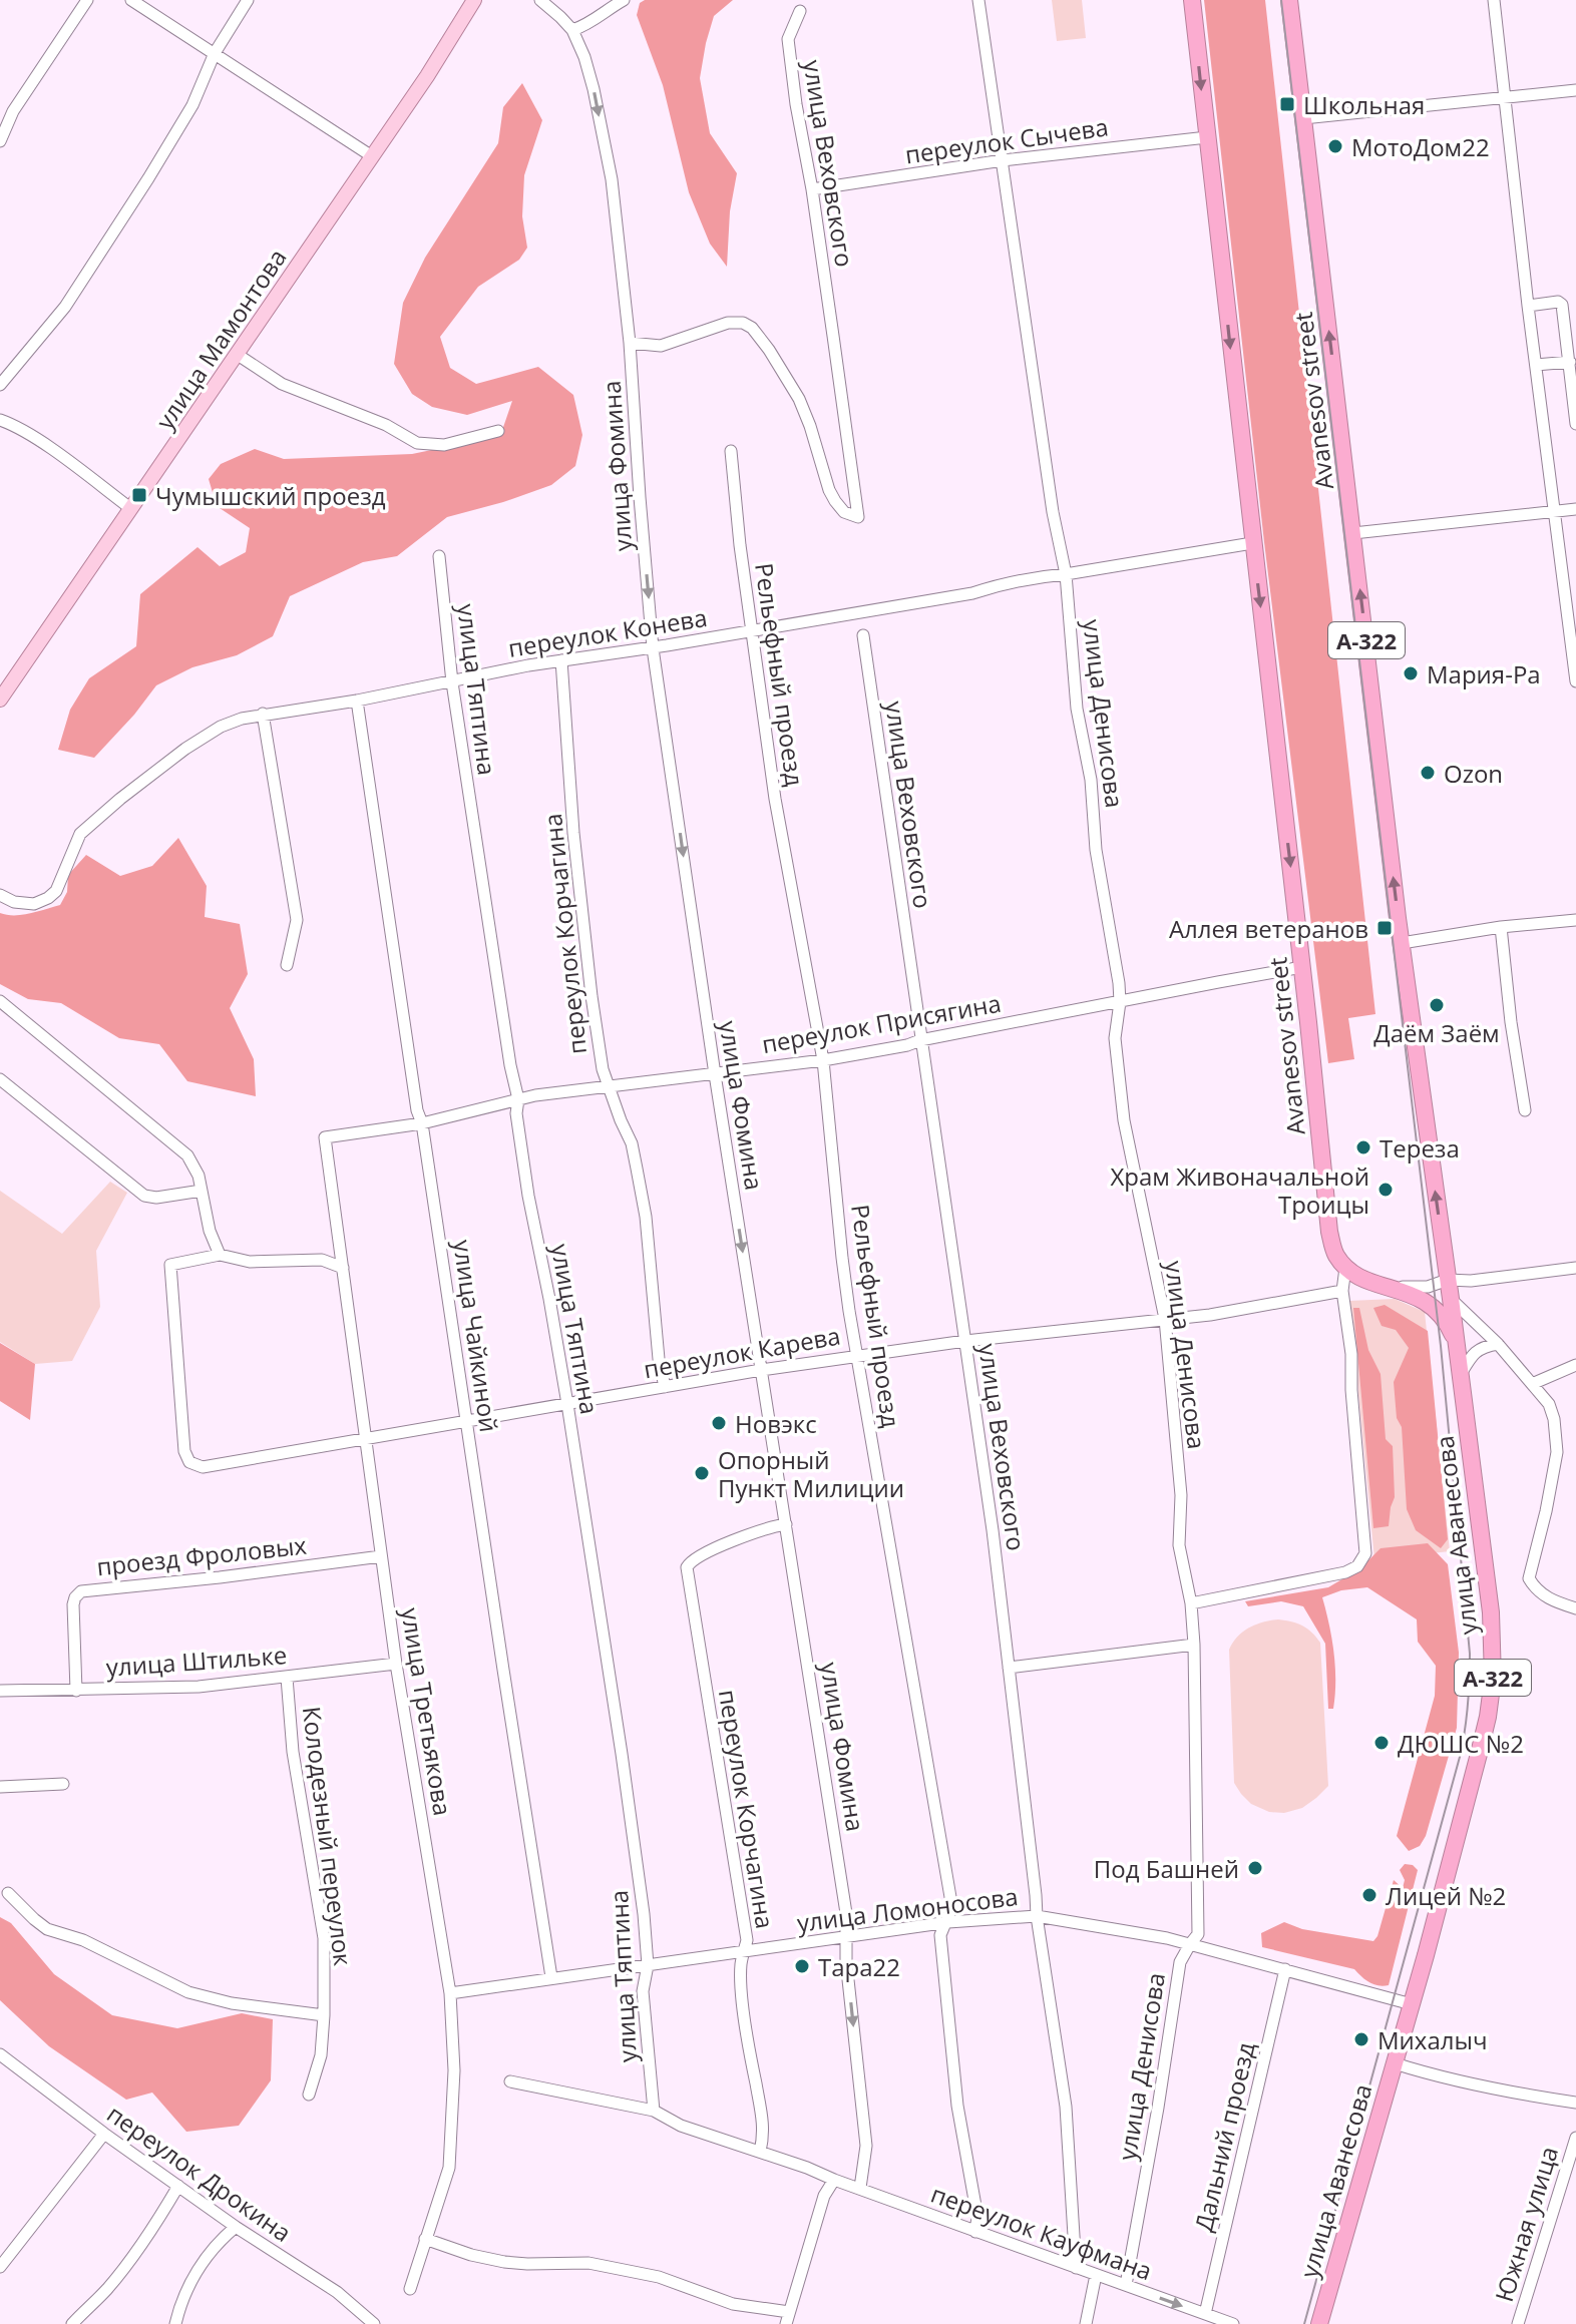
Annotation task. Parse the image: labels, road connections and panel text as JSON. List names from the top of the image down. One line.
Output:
{"streets":{"highway":["Avanesov street","А-322","улица Аванесова"],"main road":["улица Мамонтова"],"street":["переулок Сычева","улица Веховского","улица Фомина","переулок Конева","Рельефный проезд","улица Тяптина","улица Денисова","переулок Корчагина","переулок Присягина","улица Чайкиной","переулок Карева","проезд Фроловых","улица Штильке","улица Третьякова","Колодезный переулок","улица Ломоносова","Дальний проезд","переулок Дрокина","Южная улица","переулок Кауфмана"]},"crossings":[["переулок Сычева","улица Веховского"],["переулок Сычева","Avanesov street"],["переулок Сычева","улица Денисова"],["улица Веховского","улица Фомина"],["улица Веховского","переулок Присягина"],["улица Веховского","переулок Карева"],["улица Веховского","улица Ломоносова"],["улица Веховского","переулок Кауфмана"],["Avanesov street","переулок Конева"],["Avanesov street","А-322"],["Avanesov street","переулок Присягина"],["Avanesov street","улица Аванесова"],["улица Фомина","переулок Конева"],["улица Фомина","переулок Корчагина"],["улица Фомина","переулок Присягина"],["улица Фомина","переулок Карева"],["улица Фомина","улица Ломоносова"],["улица Фомина","переулок Кауфмана"],["переулок Конева","Рельефный проезд"],["переулок Конева","улица Тяптина"],["переулок Конева","улица Денисова"],["переулок Конева","переулок Корчагина"],["переулок Конева","улица Чайкиной"],["А-322","улица Аванесова"],["Рельефный проезд","переулок Присягина"],["Рельефный проезд","переулок Карева"],["Рельефный проезд","улица Ломоносова"],["Рельефный проезд","переулок Кауфмана"],["улица Тяптина","переулок Присягина"],["улица Тяптина","переулок Карева"],["улица Тяптина","улица Ломоносова"],["улица Тяптина","переулок Кауфмана"],["улица Денисова","переулок Присягина"],["улица Денисова","переулок Карева"],["улица Денисова","улица Ломоносова"],["улица Денисова","переулок Кауфмана"],["переулок Корчагина","переулок Присягина"],["переулок Корчагина","переулок Карева"],["переулок Корчагина","улица Ломоносова"],["переулок Корчагина","переулок Кауфмана"],["переулок Присягина","улица Чайкиной"],["переулок Присягина","улица Третьякова"],["улица Чайкиной","переулок Карева"],["улица Чайкиной","улица Ломоносова"],["переулок Карева","улица Третьякова"],["улица Аванесова","улица Ломоносова"],["проезд Фроловых","улица Штильке"],["проезд Фроловых","улица Третьякова"],["улица Штильке","улица Третьякова"],["улица Штильке","Колодезный переулок"],["улица Третьякова","улица Ломоносова"],["улица Ломоносова","Дальний проезд"],["Дальний проезд","переулок Кауфмана"]],"one_way":["улица Фомина"],"places":{"transit":["Школьная","Чумышский проезд","Аллея ветеранов"],"other":["МотоДом22","Мария-Ра","Ozon","Даём Заём","Тереза","Храм Живоначальной Троицы","Новэкс","Опорный Пункт Милиции","ДЮШС №2","Под Башней","Лицей №2","Тара22","Михалыч"]}}
